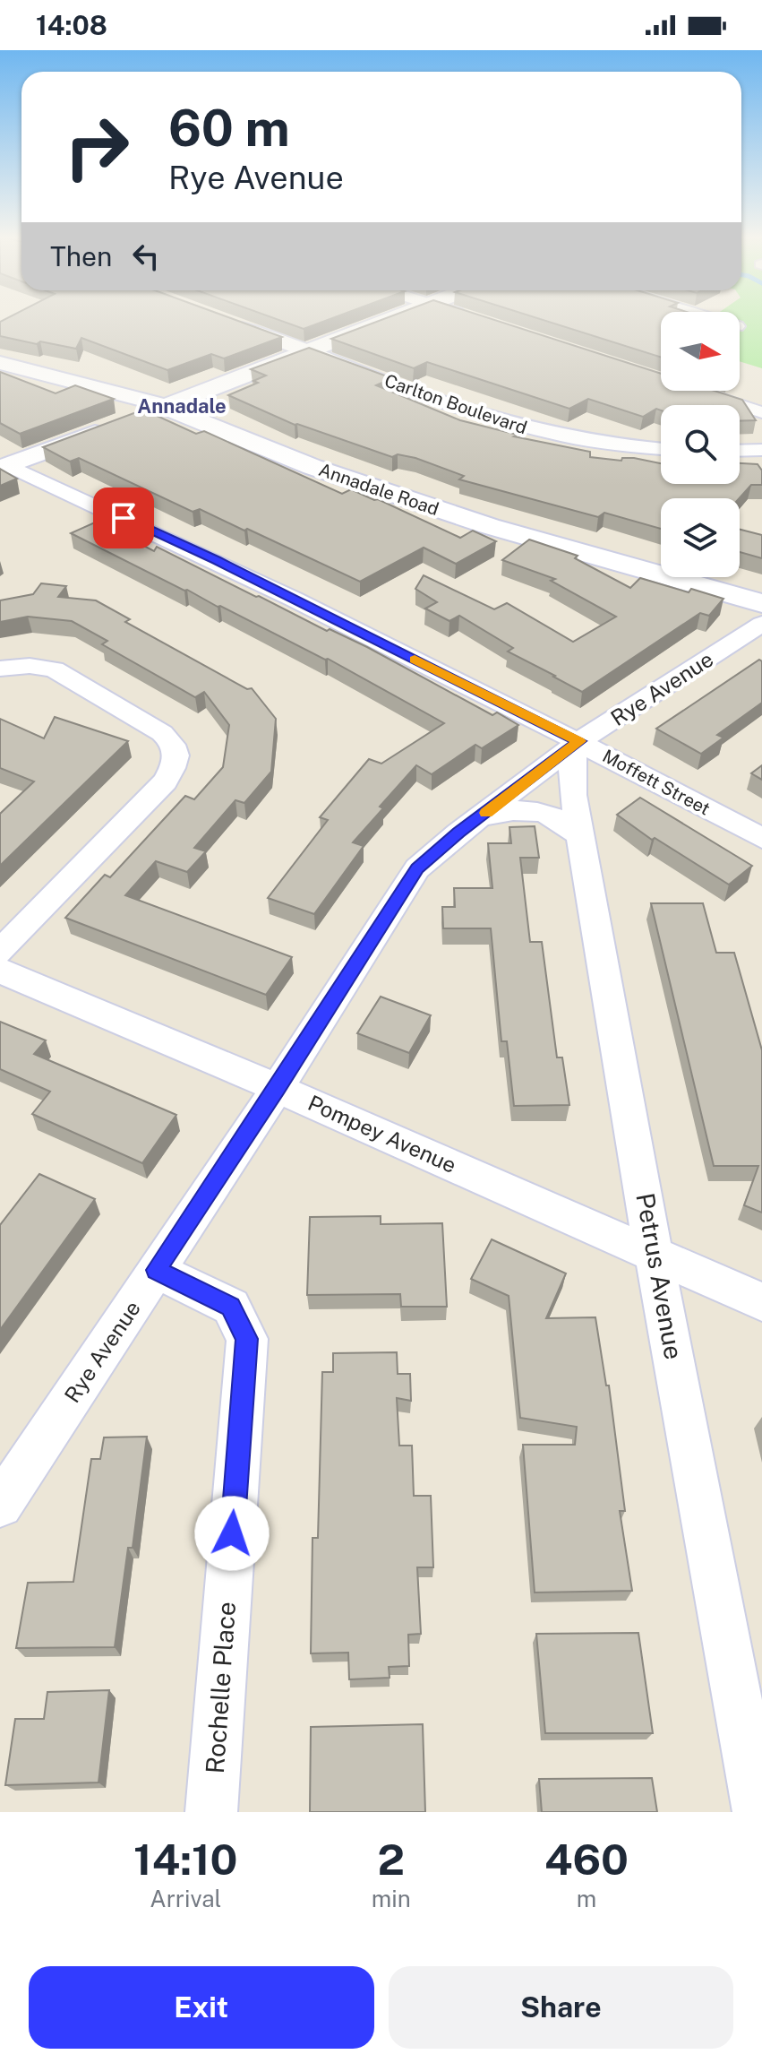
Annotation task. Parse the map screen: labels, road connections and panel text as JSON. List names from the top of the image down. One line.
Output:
{"streets":{"street":["Carlton Boulevard","Annadale Road","Rye Avenue","Moffett Street","Pompey Avenue","Petrus Avenue","Rochelle Place"]},"crossings":[["Rye Avenue","Moffett Street"],["Rye Avenue","Pompey Avenue"],["Rye Avenue","Petrus Avenue"],["Rye Avenue","Rochelle Place"],["Moffett Street","Petrus Avenue"],["Pompey Avenue","Petrus Avenue"]],"districts":["Annadale"],"north":"right","page":{"status":"14:08","turn":["60 m","Rye Avenue"],"then":"Then","eta":["14:10","Arrival","2","min","460","m"],"buttons":["Exit","Share"]}}
